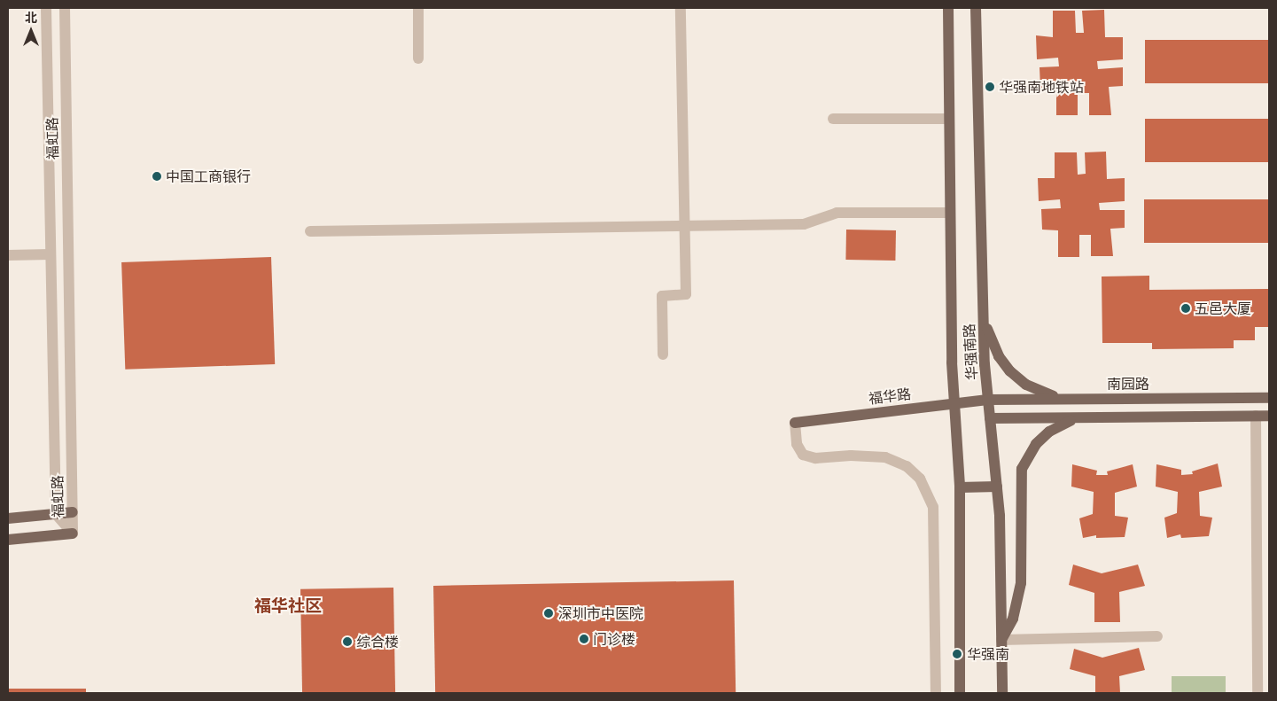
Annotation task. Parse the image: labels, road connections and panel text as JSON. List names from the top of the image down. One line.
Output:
{"streets":{"main road":["华强南路","南园路","福华路"],"street":["福虹路"]},"crossings":[["华强南路","南园路"],["华强南路","福华路"],["南园路","福华路"]],"districts":["福华社区"],"places":["华强南地铁站","中国工商银行","五邑大厦","深圳市中医院","门诊楼","综合楼","华强南"],"north":"top"}
